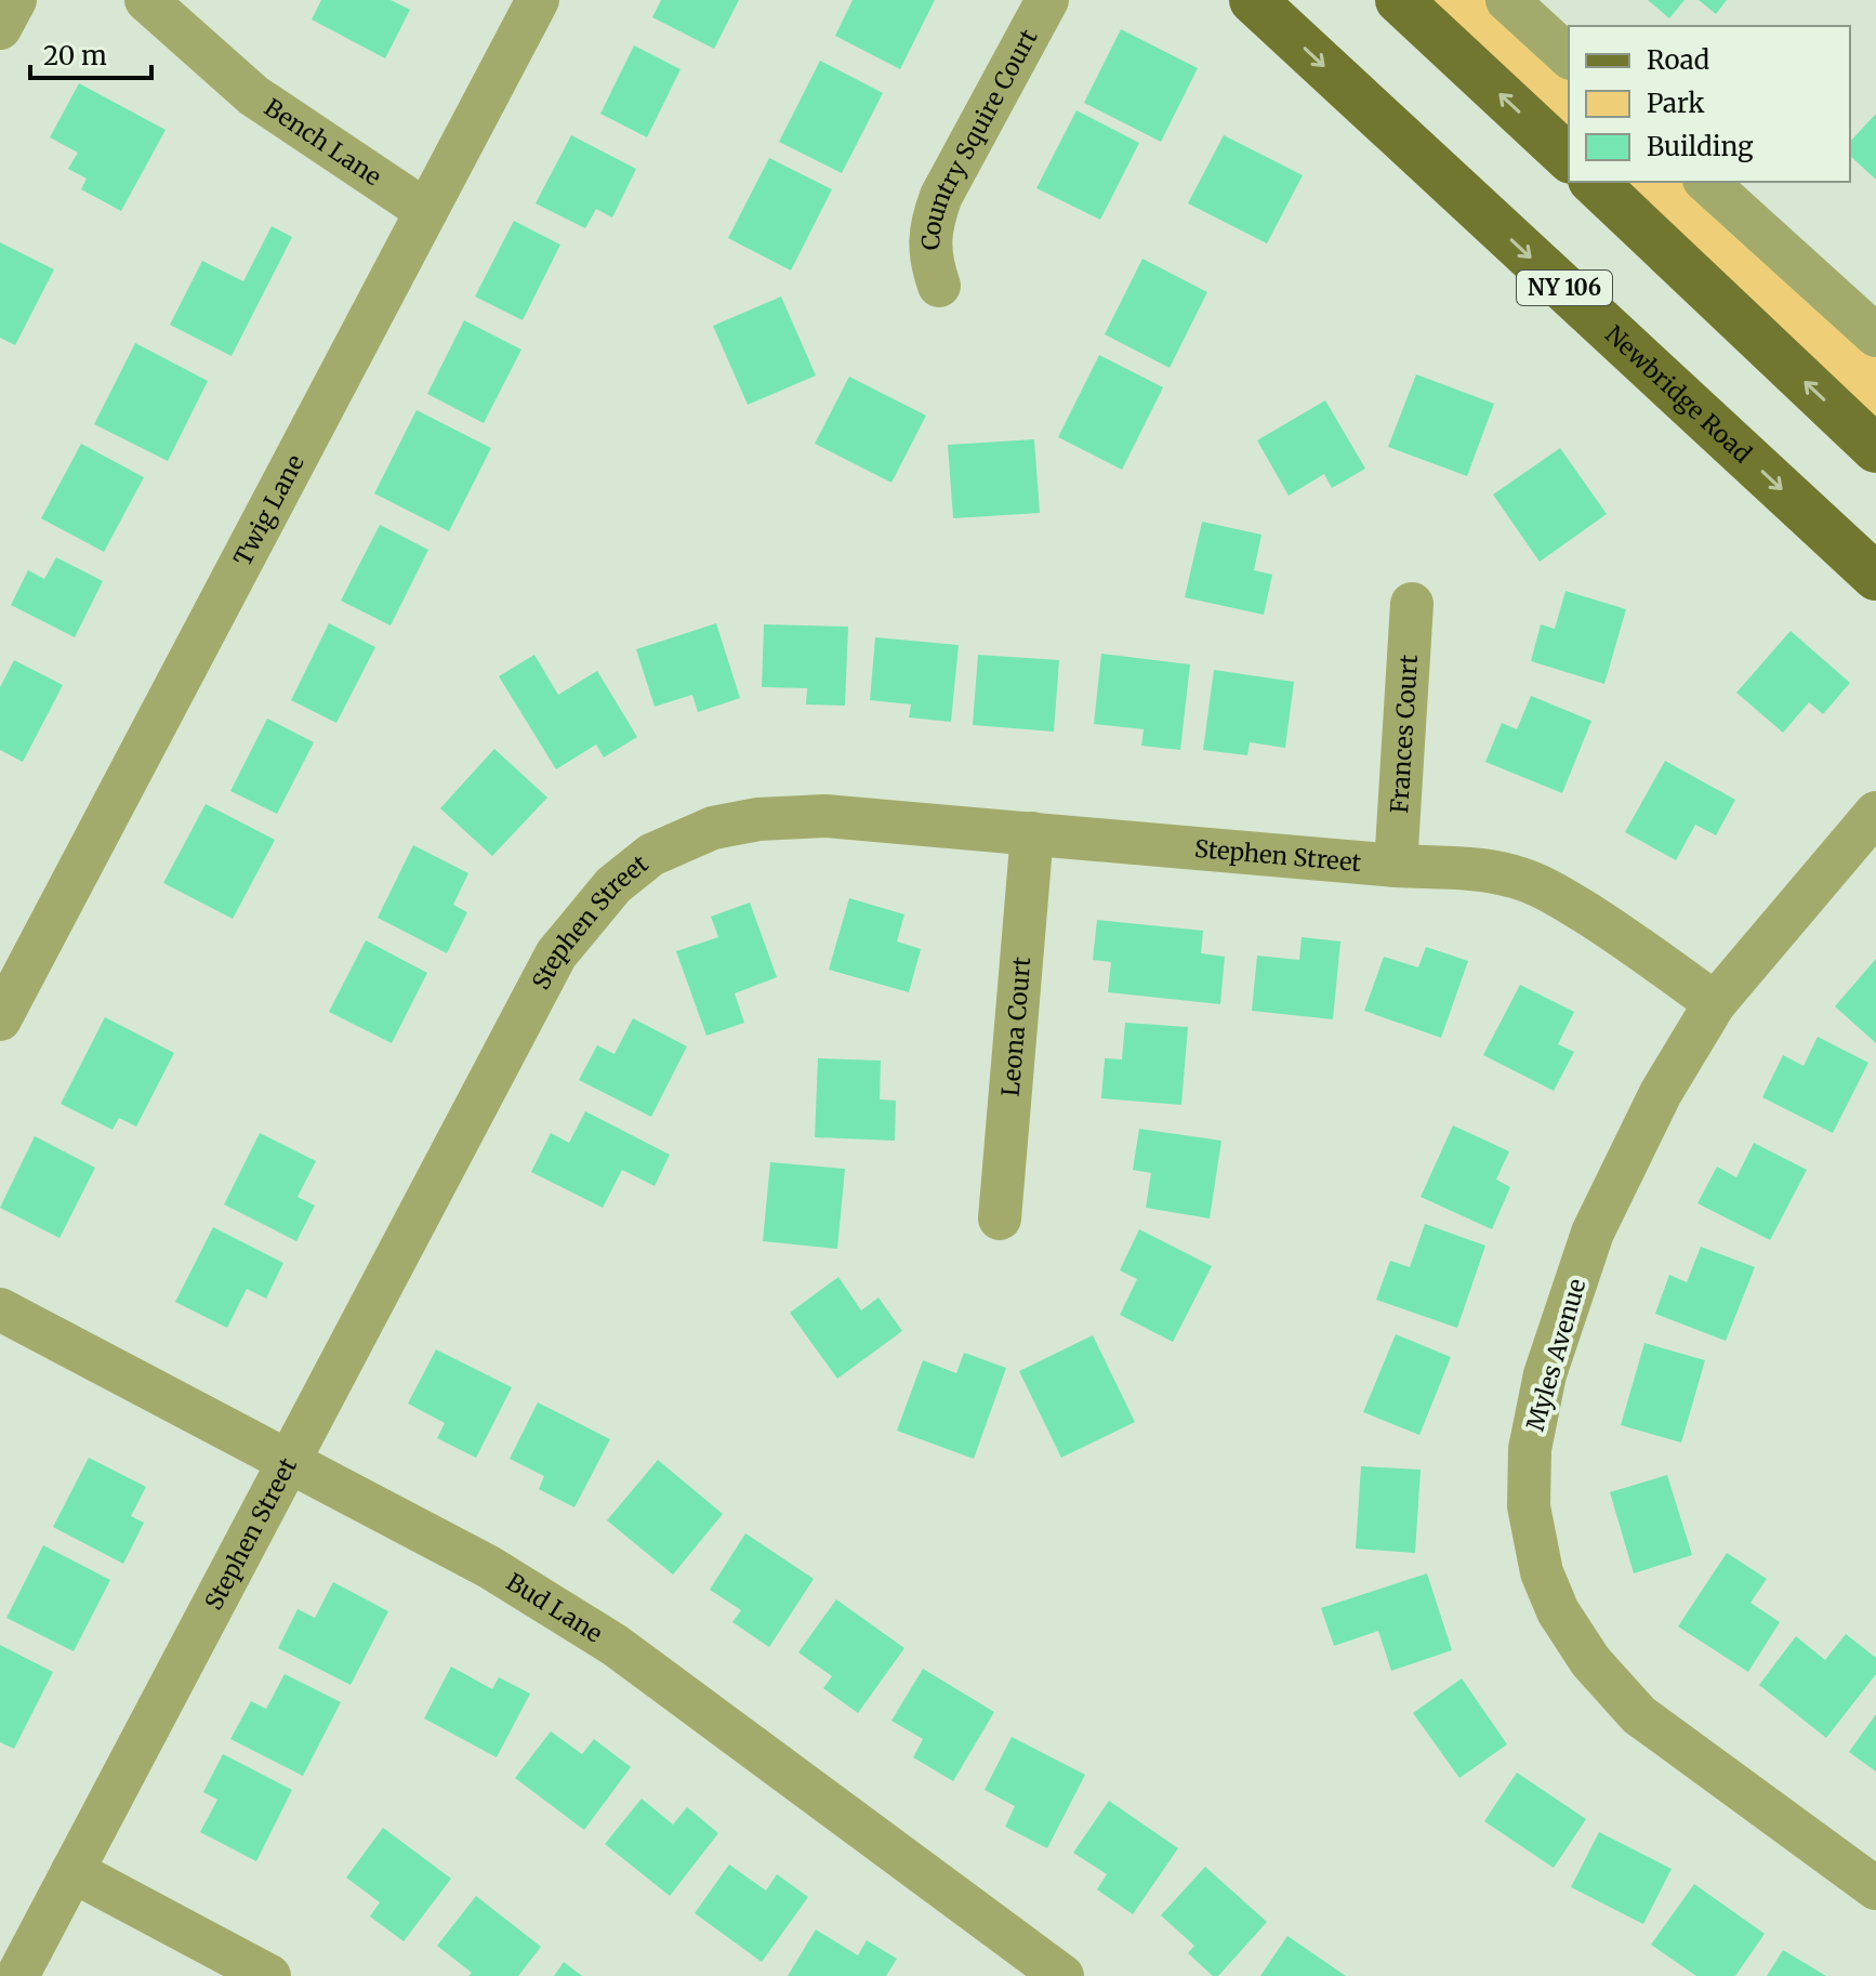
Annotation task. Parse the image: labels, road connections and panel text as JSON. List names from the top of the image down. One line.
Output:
{"streets":{"main road":["NY 106","Newbridge Road"],"street":["Bench Lane","Country Squire Court","Twig Lane","Frances Court","Stephen Street","Leona Court","Myles Avenue","Bud Lane"]},"crossings":[["Bench Lane","Twig Lane"],["Frances Court","Stephen Street"],["Stephen Street","Leona Court"],["Stephen Street","Myles Avenue"],["Stephen Street","Bud Lane"]],"legend":["Road","Park","Building"],"scale_bar":"20 m"}
